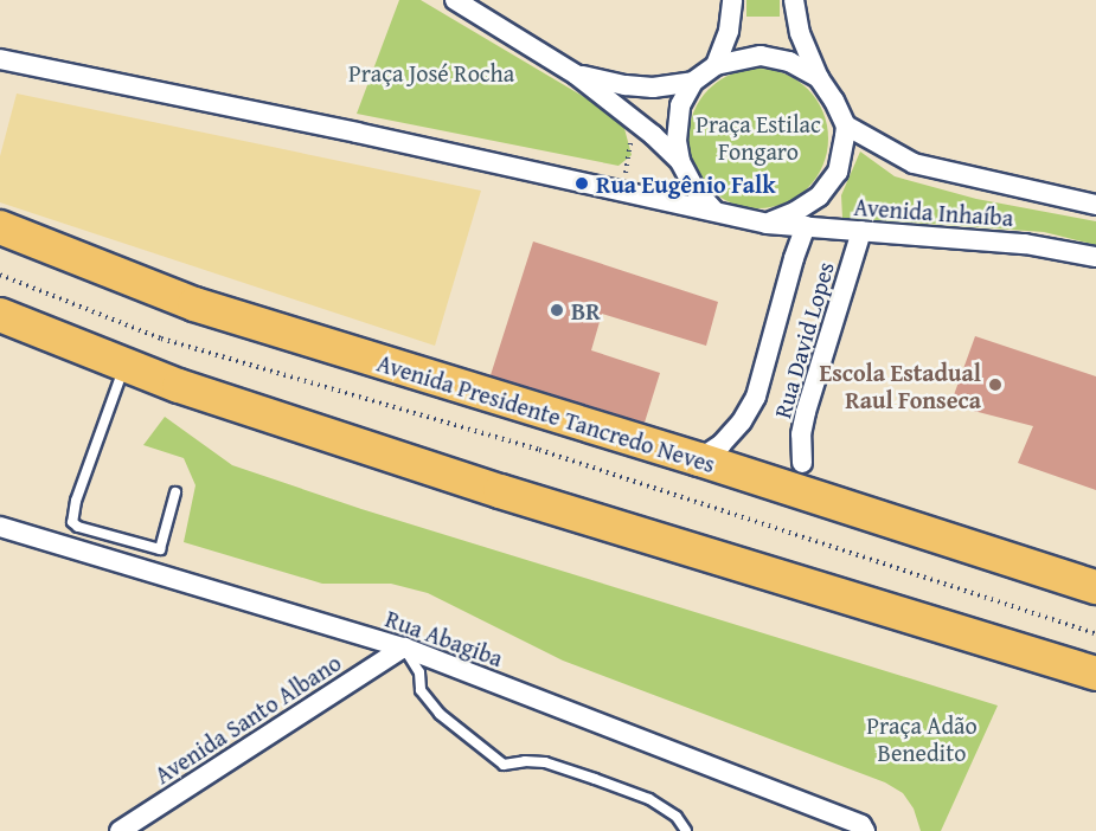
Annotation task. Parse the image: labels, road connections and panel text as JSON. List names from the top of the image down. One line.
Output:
{"streets":{"highway":["Avenida Presidente Tancredo Neves"],"street":["Avenida Inhaíba","Rua David Lopes","Rua Abagiba","Avenida Santo Albano"]},"crossings":[["Avenida Inhaíba","Rua David Lopes"],["Rua David Lopes","Avenida Presidente Tancredo Neves"],["Rua Abagiba","Avenida Santo Albano"]],"parks":["Praça José Rocha","Praça Estilac Fongaro","Praça Adão Benedito"],"places":["Rua Eugênio Falk","BR","Escola Estadual Raul Fonseca"]}
